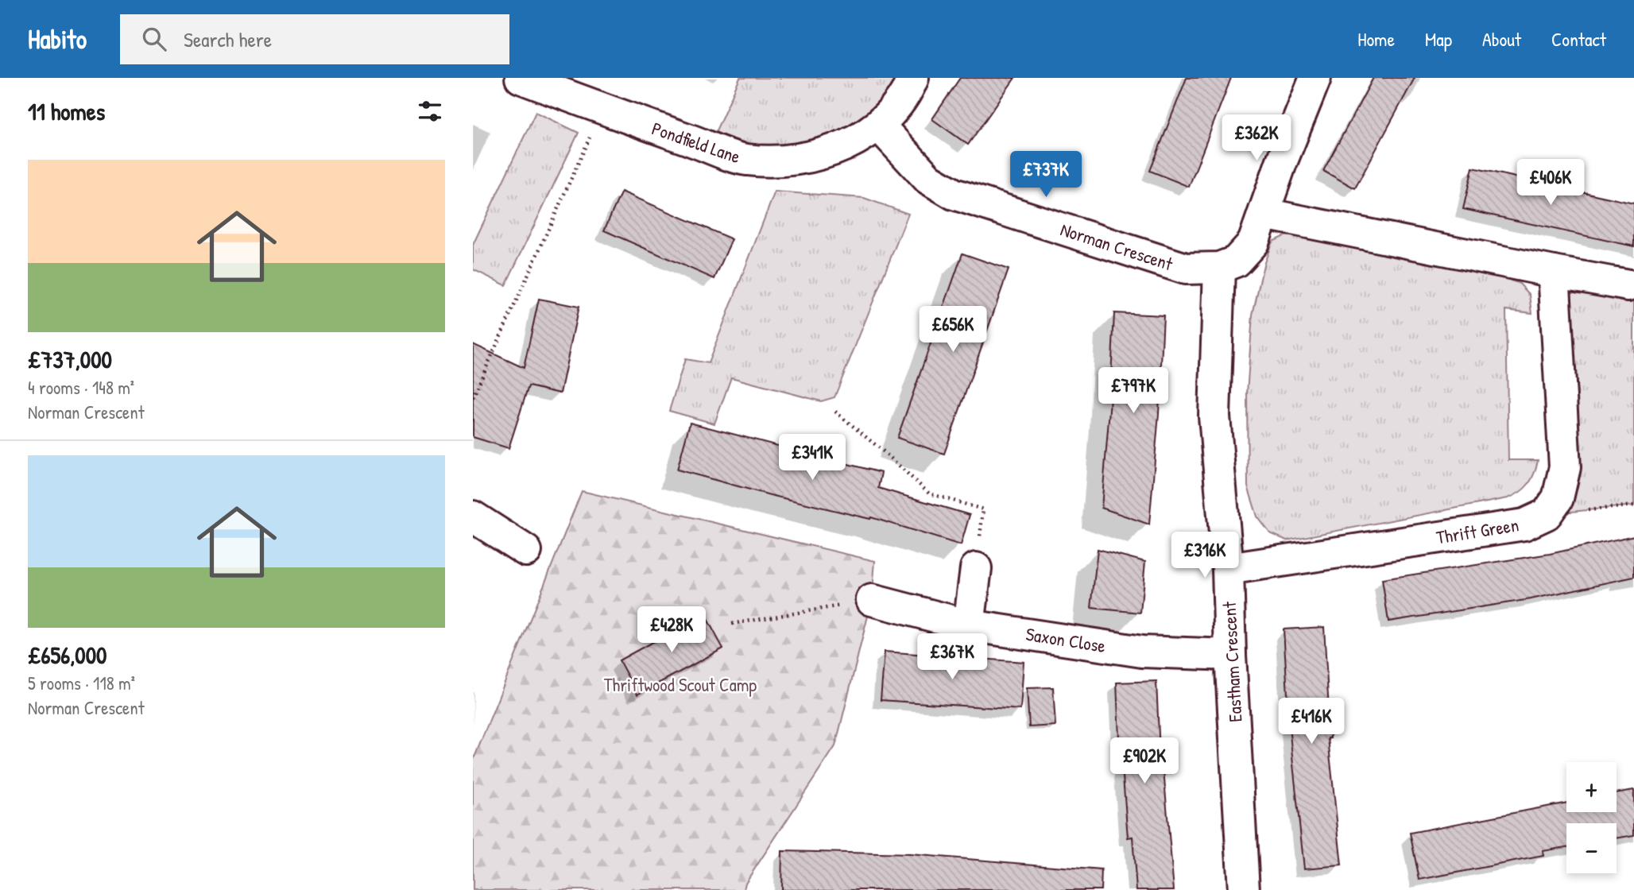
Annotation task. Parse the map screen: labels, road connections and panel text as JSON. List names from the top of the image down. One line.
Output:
{"streets":{"street":["Pondfield Lane","Norman Crescent","Thrift Green","Saxon Close","Eastham Crescent"]},"crossings":[["Pondfield Lane","Norman Crescent"],["Norman Crescent","Eastham Crescent"],["Thrift Green","Eastham Crescent"],["Saxon Close","Eastham Crescent"]],"parks":["Thriftwood Scout Camp"],"page":{"header":"Habito","search":"Search here","nav":["Home","Map","About","Contact"],"heading":"11 homes","price":["£362K","£737K","£406K","£656K","£797K","£341K","£316K","£428K","£367K","£416K","£902K"],"list":[{"name":"£737,000","note":"4 rooms · 148 m² · Norman Crescent"},{"name":"£656,000","note":"5 rooms · 118 m² · Norman Crescent"}],"map_buttons":["+","−"]}}
